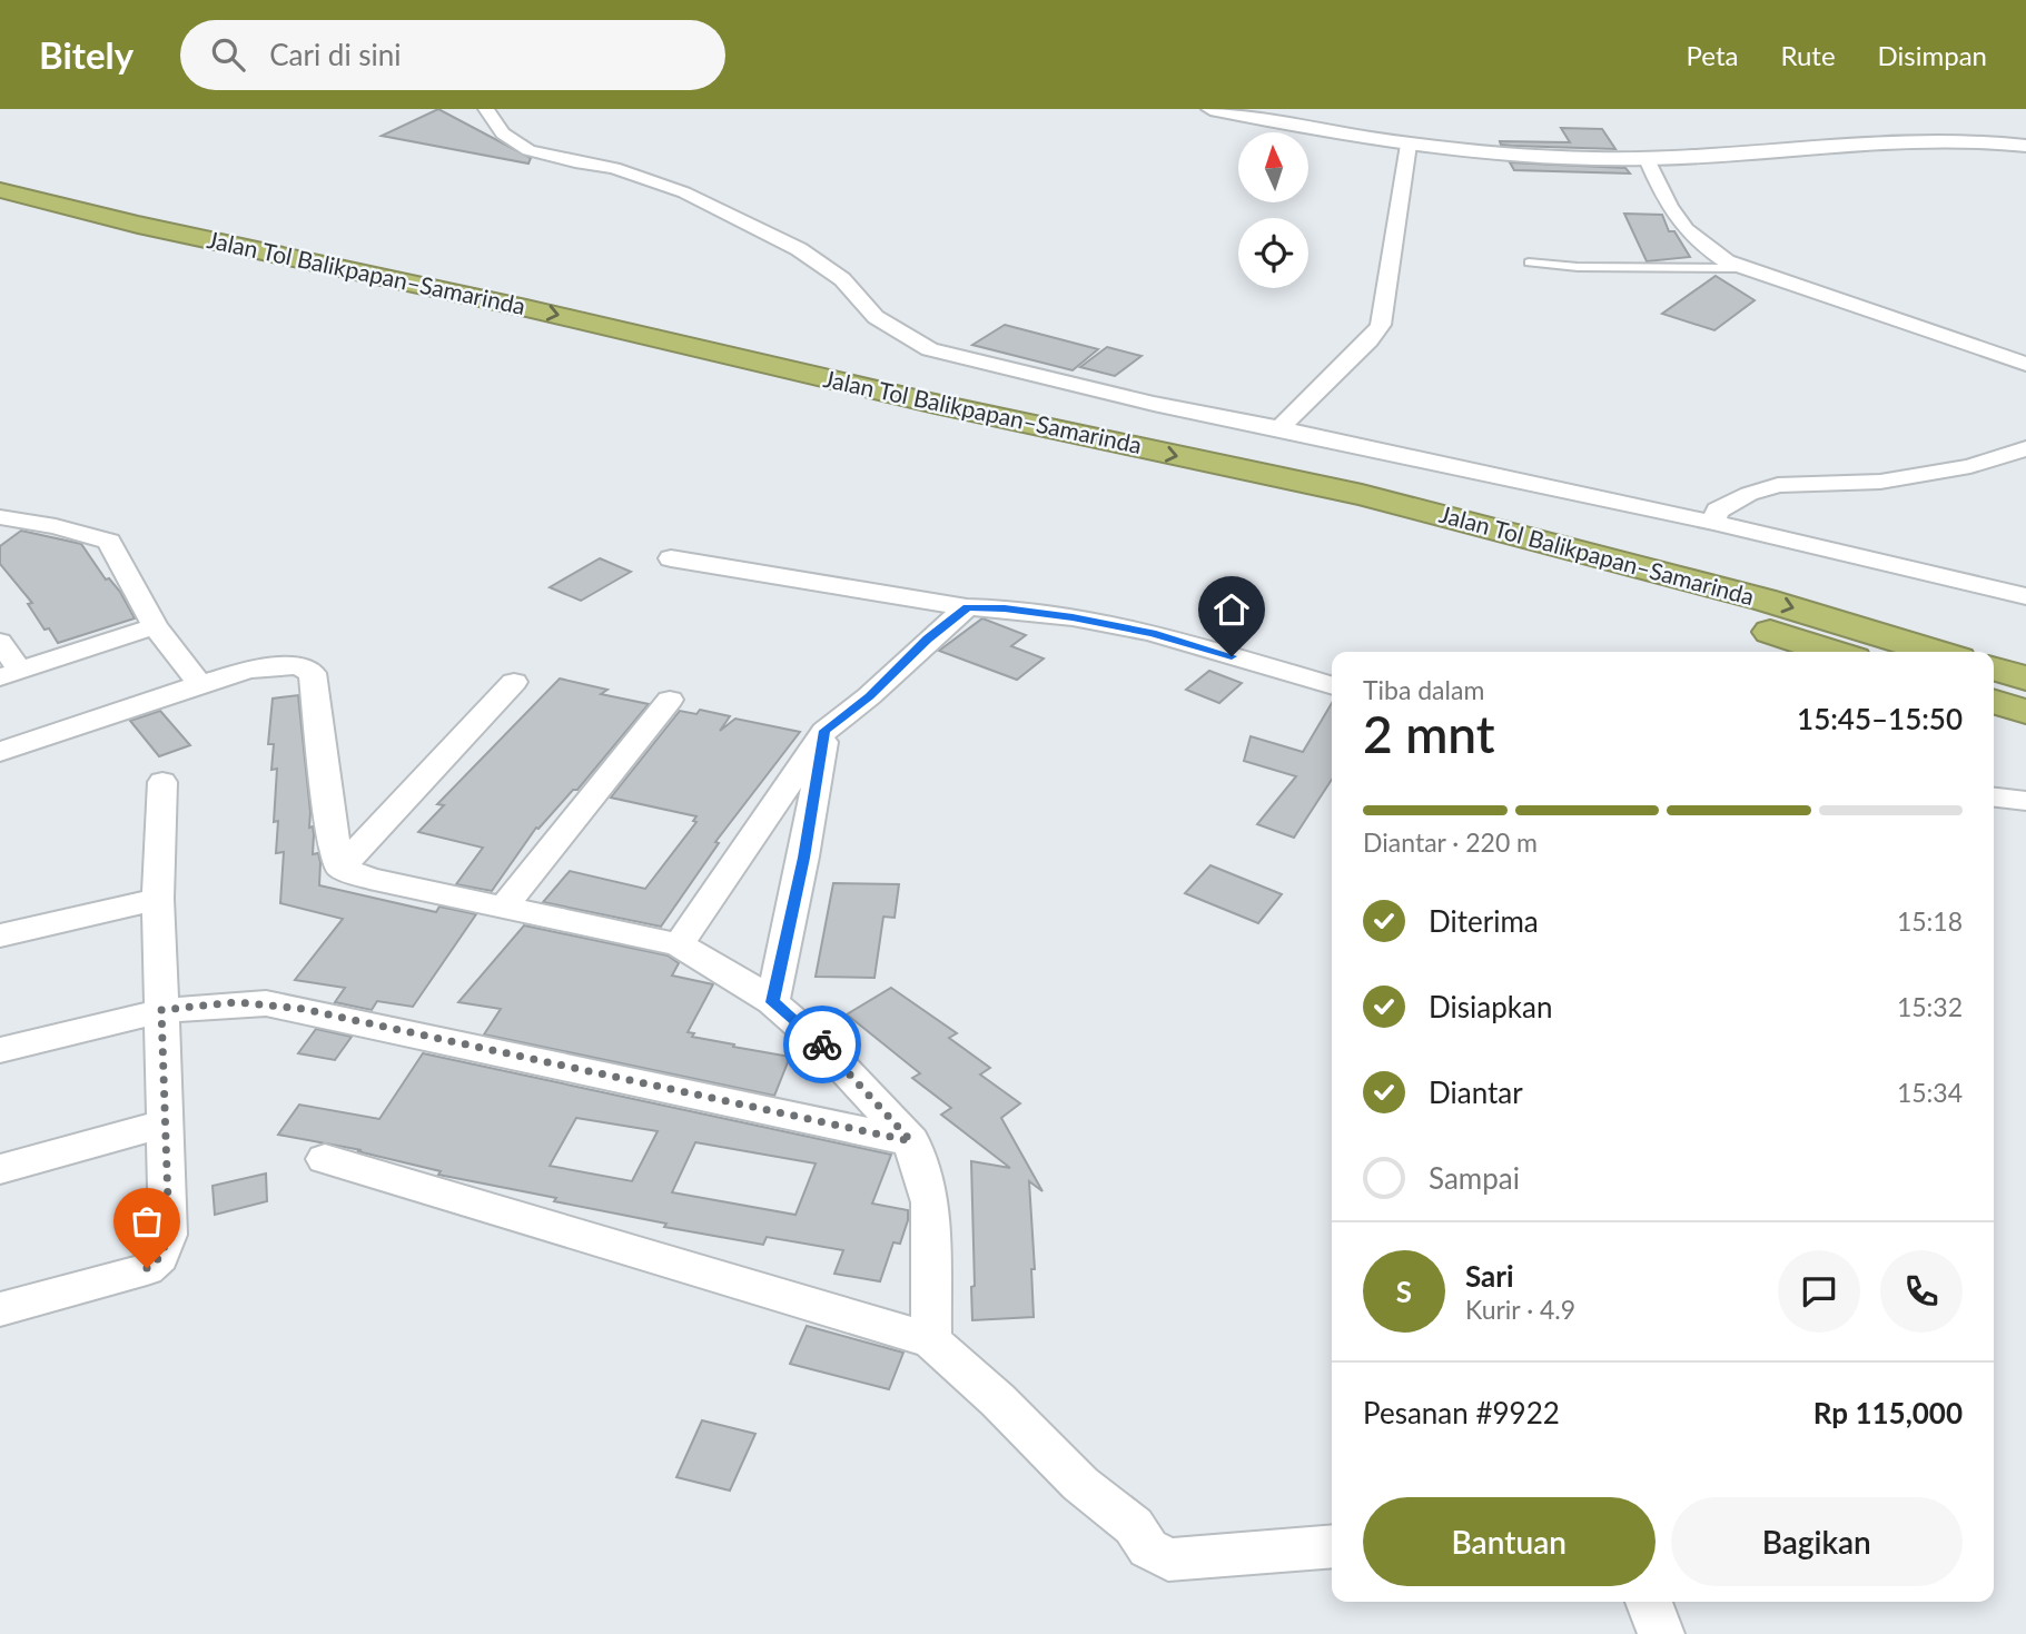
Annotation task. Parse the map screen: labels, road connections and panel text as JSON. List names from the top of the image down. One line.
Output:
{"streets":{"highway":["Jalan Tol Balikpapan–Samarinda"]},"north":"top","page":{"header":"Bitely","search":"Cari di sini","nav":["Peta","Rute","Disimpan"],"heading":["2 mnt","Tiba dalam","15:45–15:50"],"panel":["Sari","Kurir · 4.9","Pesanan #9922","Rp 115,000"],"bar":"Diantar · 220 m","list":[["Diterima","15:18"],["Disiapkan","15:32"],["Diantar","15:34"],"Sampai"],"round":"S","buttons":["Bantuan","Bagikan"]}}
